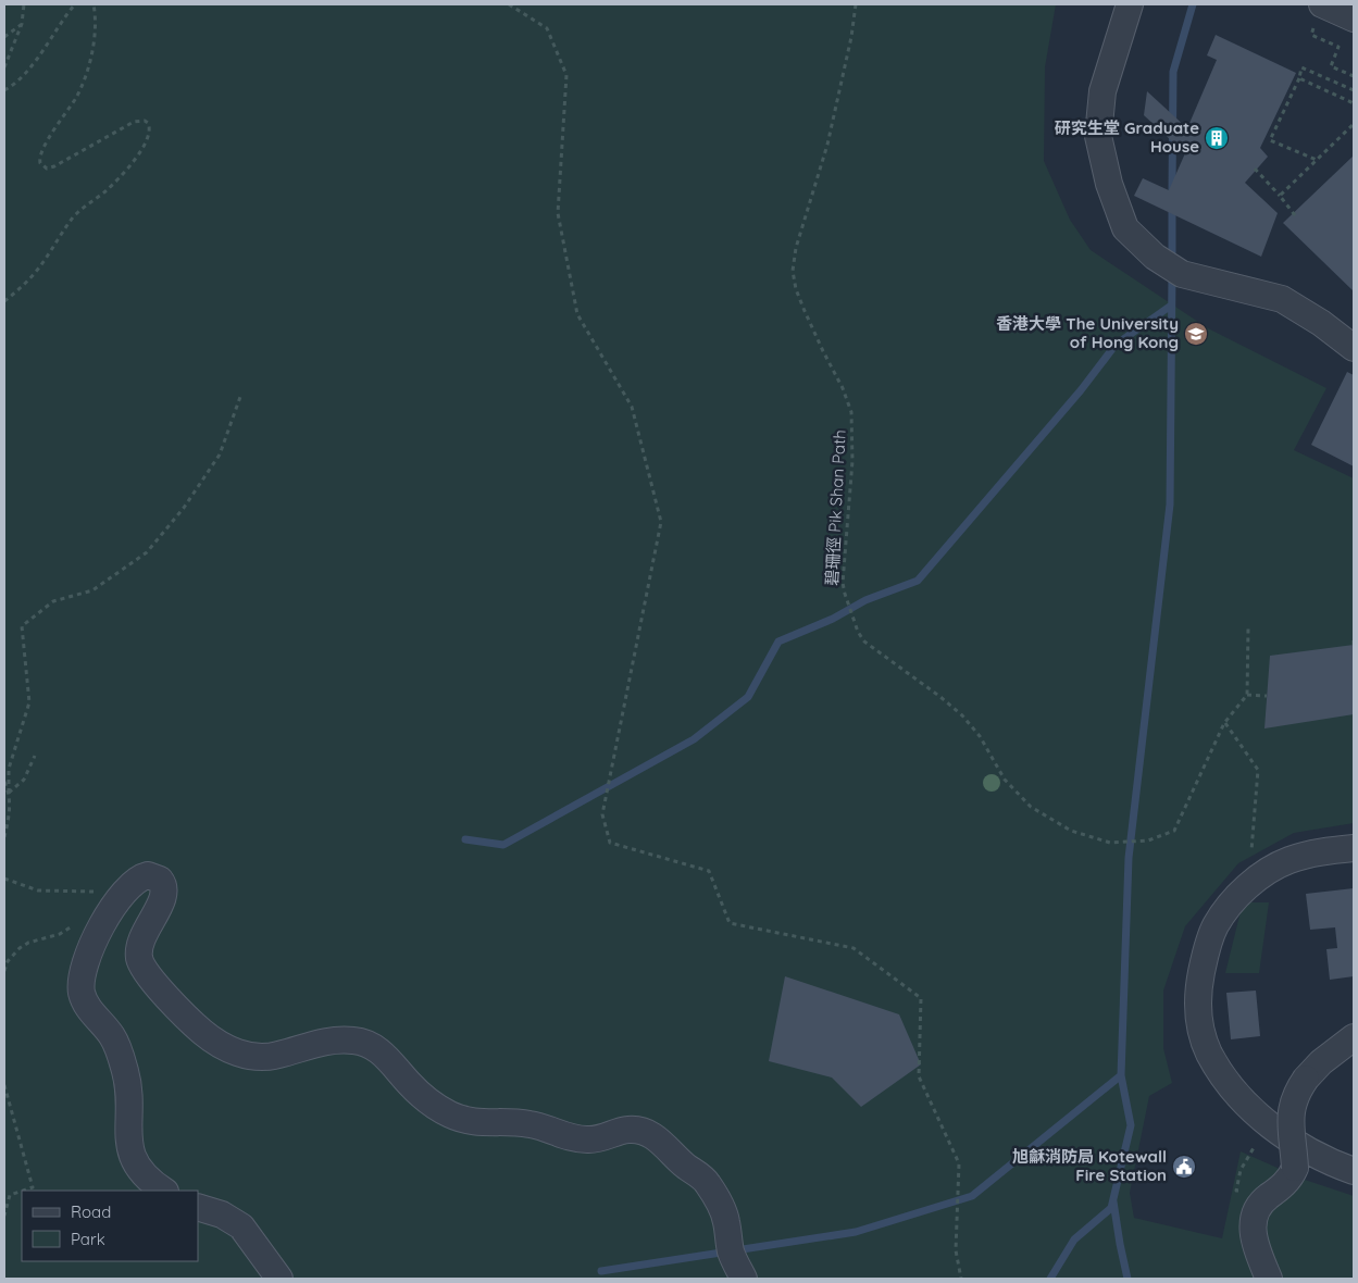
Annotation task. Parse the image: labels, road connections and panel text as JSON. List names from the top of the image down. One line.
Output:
{"streets":{"path":["碧珊徑 Pik Shan Path"]},"places":{"building":["研究生堂 Graduate House"],"school or university":["香港大學 The University of Hong Kong"],"public building":["旭龢消防局 Kotewall Fire Station"]},"legend":["Road","Park"]}
